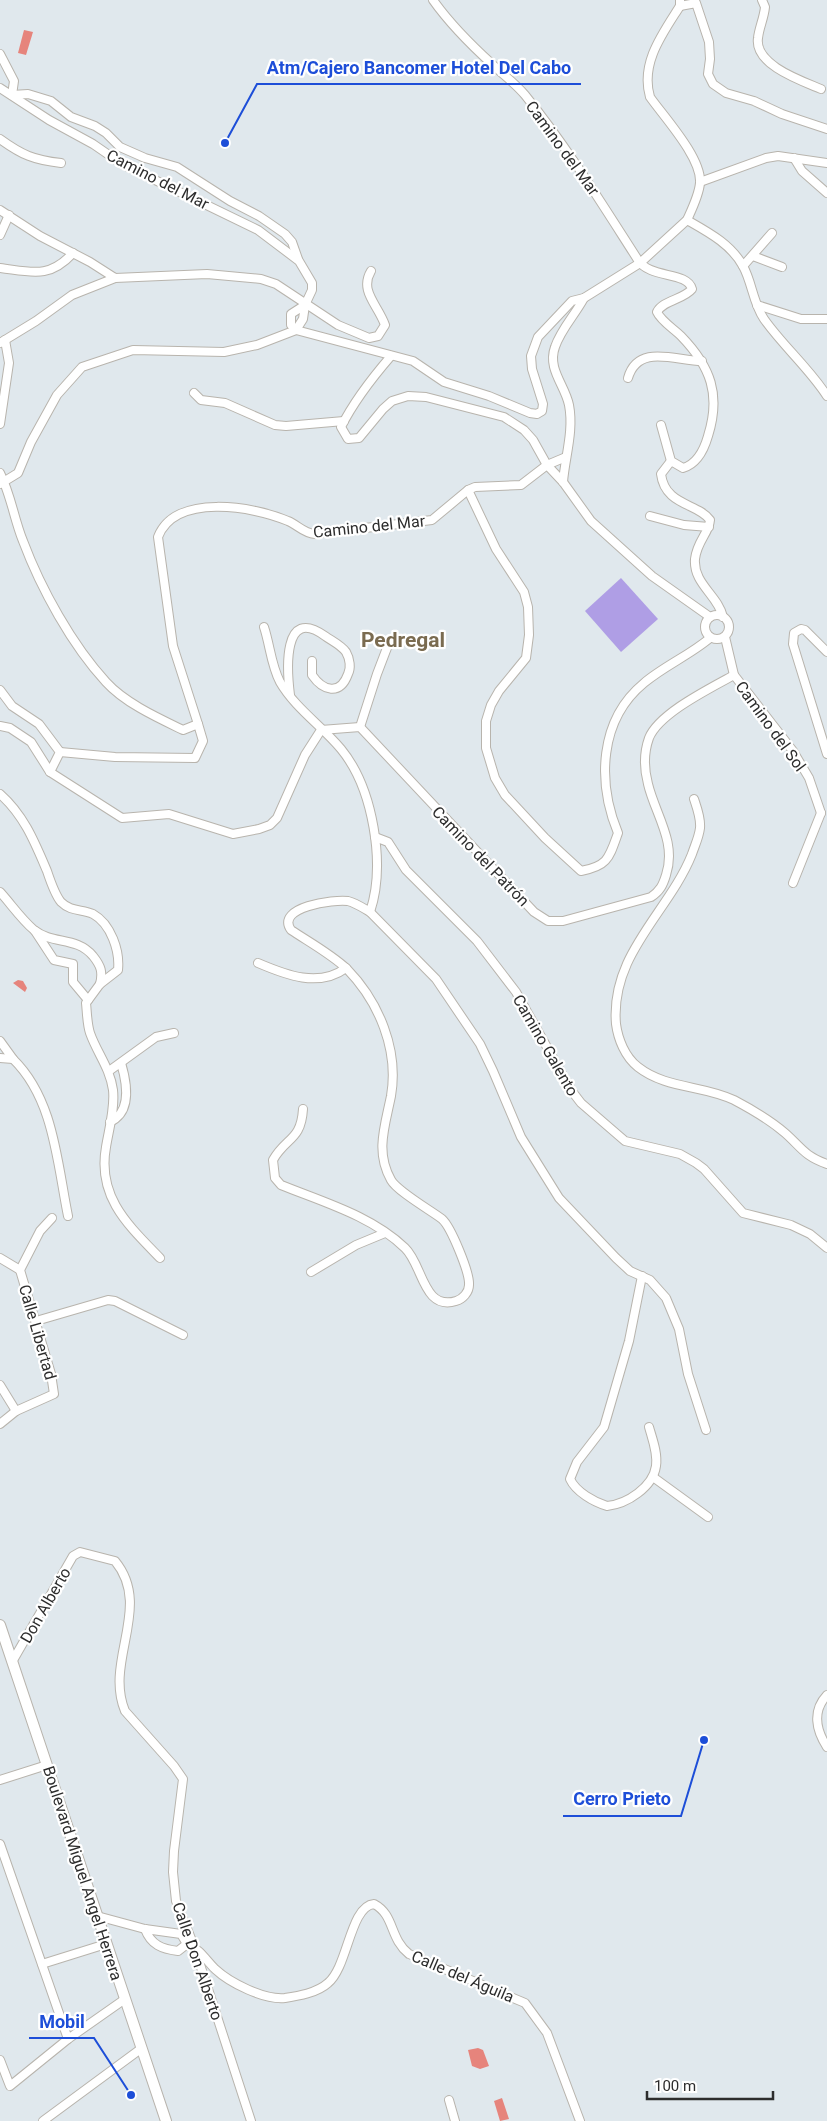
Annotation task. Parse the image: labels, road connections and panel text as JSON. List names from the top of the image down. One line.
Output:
{"streets":{"street":["Camino del Mar","Camino del Sol","Camino del Patrón","Camino Galento","Calle Libertad","Don Alberto","Boulevard Miguel Angel Herrera","Calle Don Alberto","Calle del Águila"]},"crossings":[["Don Alberto","Boulevard Miguel Angel Herrera"],["Don Alberto","Calle Don Alberto"],["Boulevard Miguel Angel Herrera","Calle del Águila"],["Calle Don Alberto","Calle del Águila"]],"districts":["Pedregal"],"places":["Atm/Cajero Bancomer Hotel Del Cabo","Cerro Prieto","Mobil"],"scale_bar":"100 m"}
